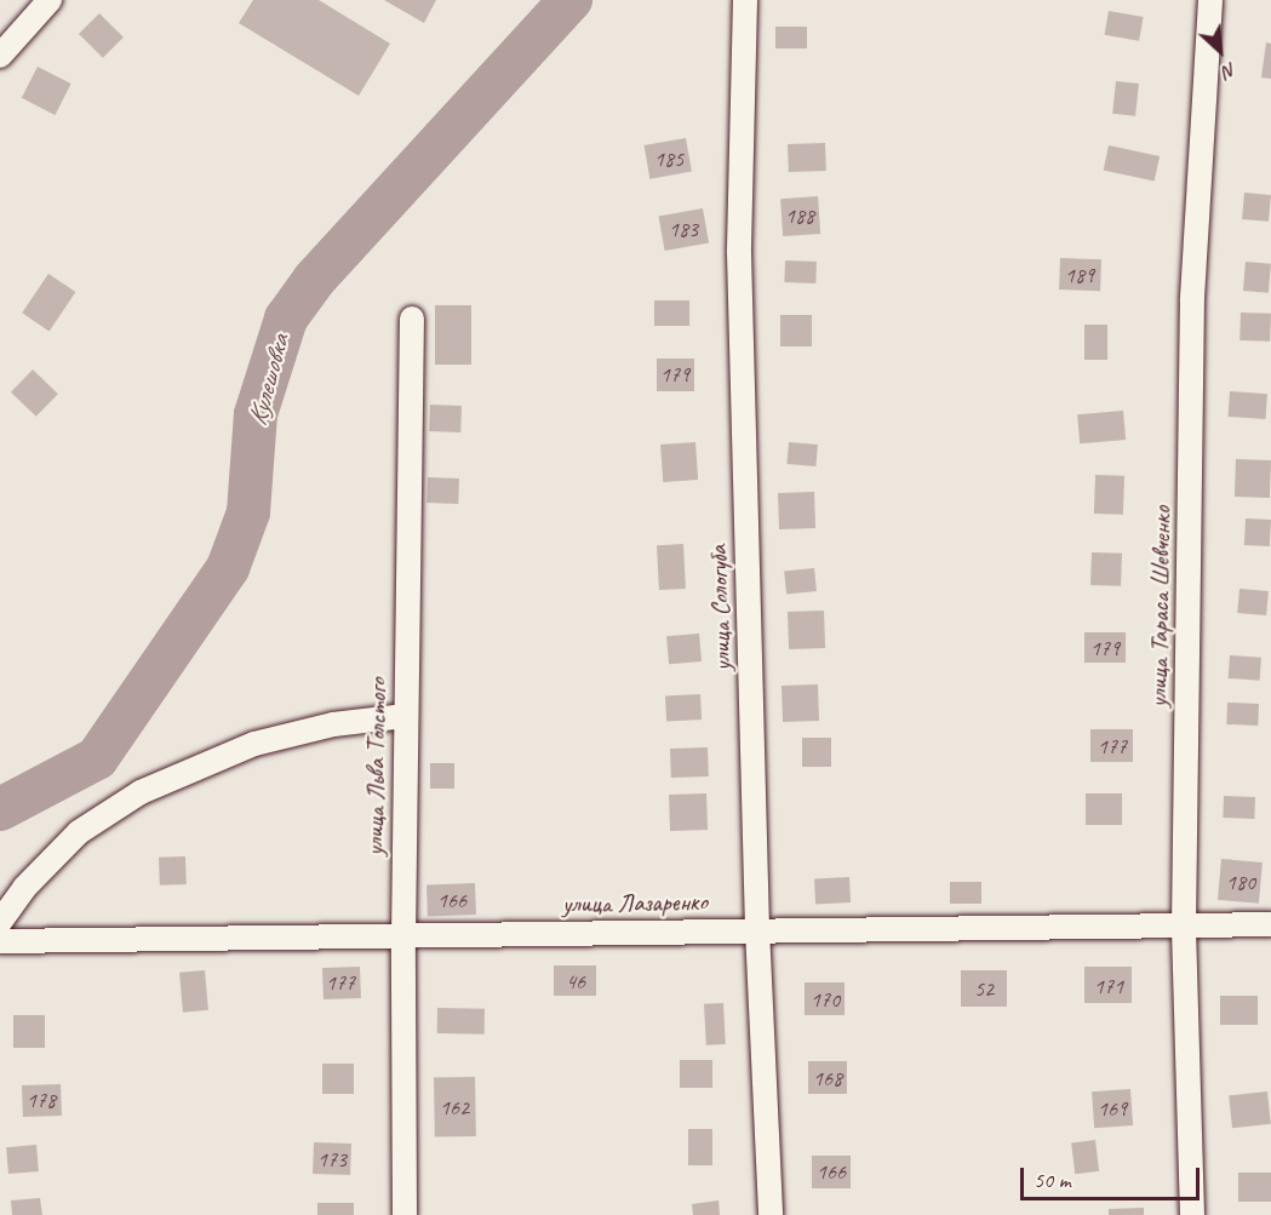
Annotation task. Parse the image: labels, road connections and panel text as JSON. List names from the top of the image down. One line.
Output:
{"streets":{"street":["улица Тараса Шевченко","улица Сологуба","улица Льва Толстого","улица Лазаренко"]},"crossings":[["улица Тараса Шевченко","улица Лазаренко"],["улица Сологуба","улица Лазаренко"],["улица Льва Толстого","улица Лазаренко"]],"water":["Кулешовка"],"house_numbers":["185","188","183","189","179","179","177","180","166","46","177","171","52","170","168","178","162","169","173","166"],"scale_bar":"50 m","north":"bottom right"}
